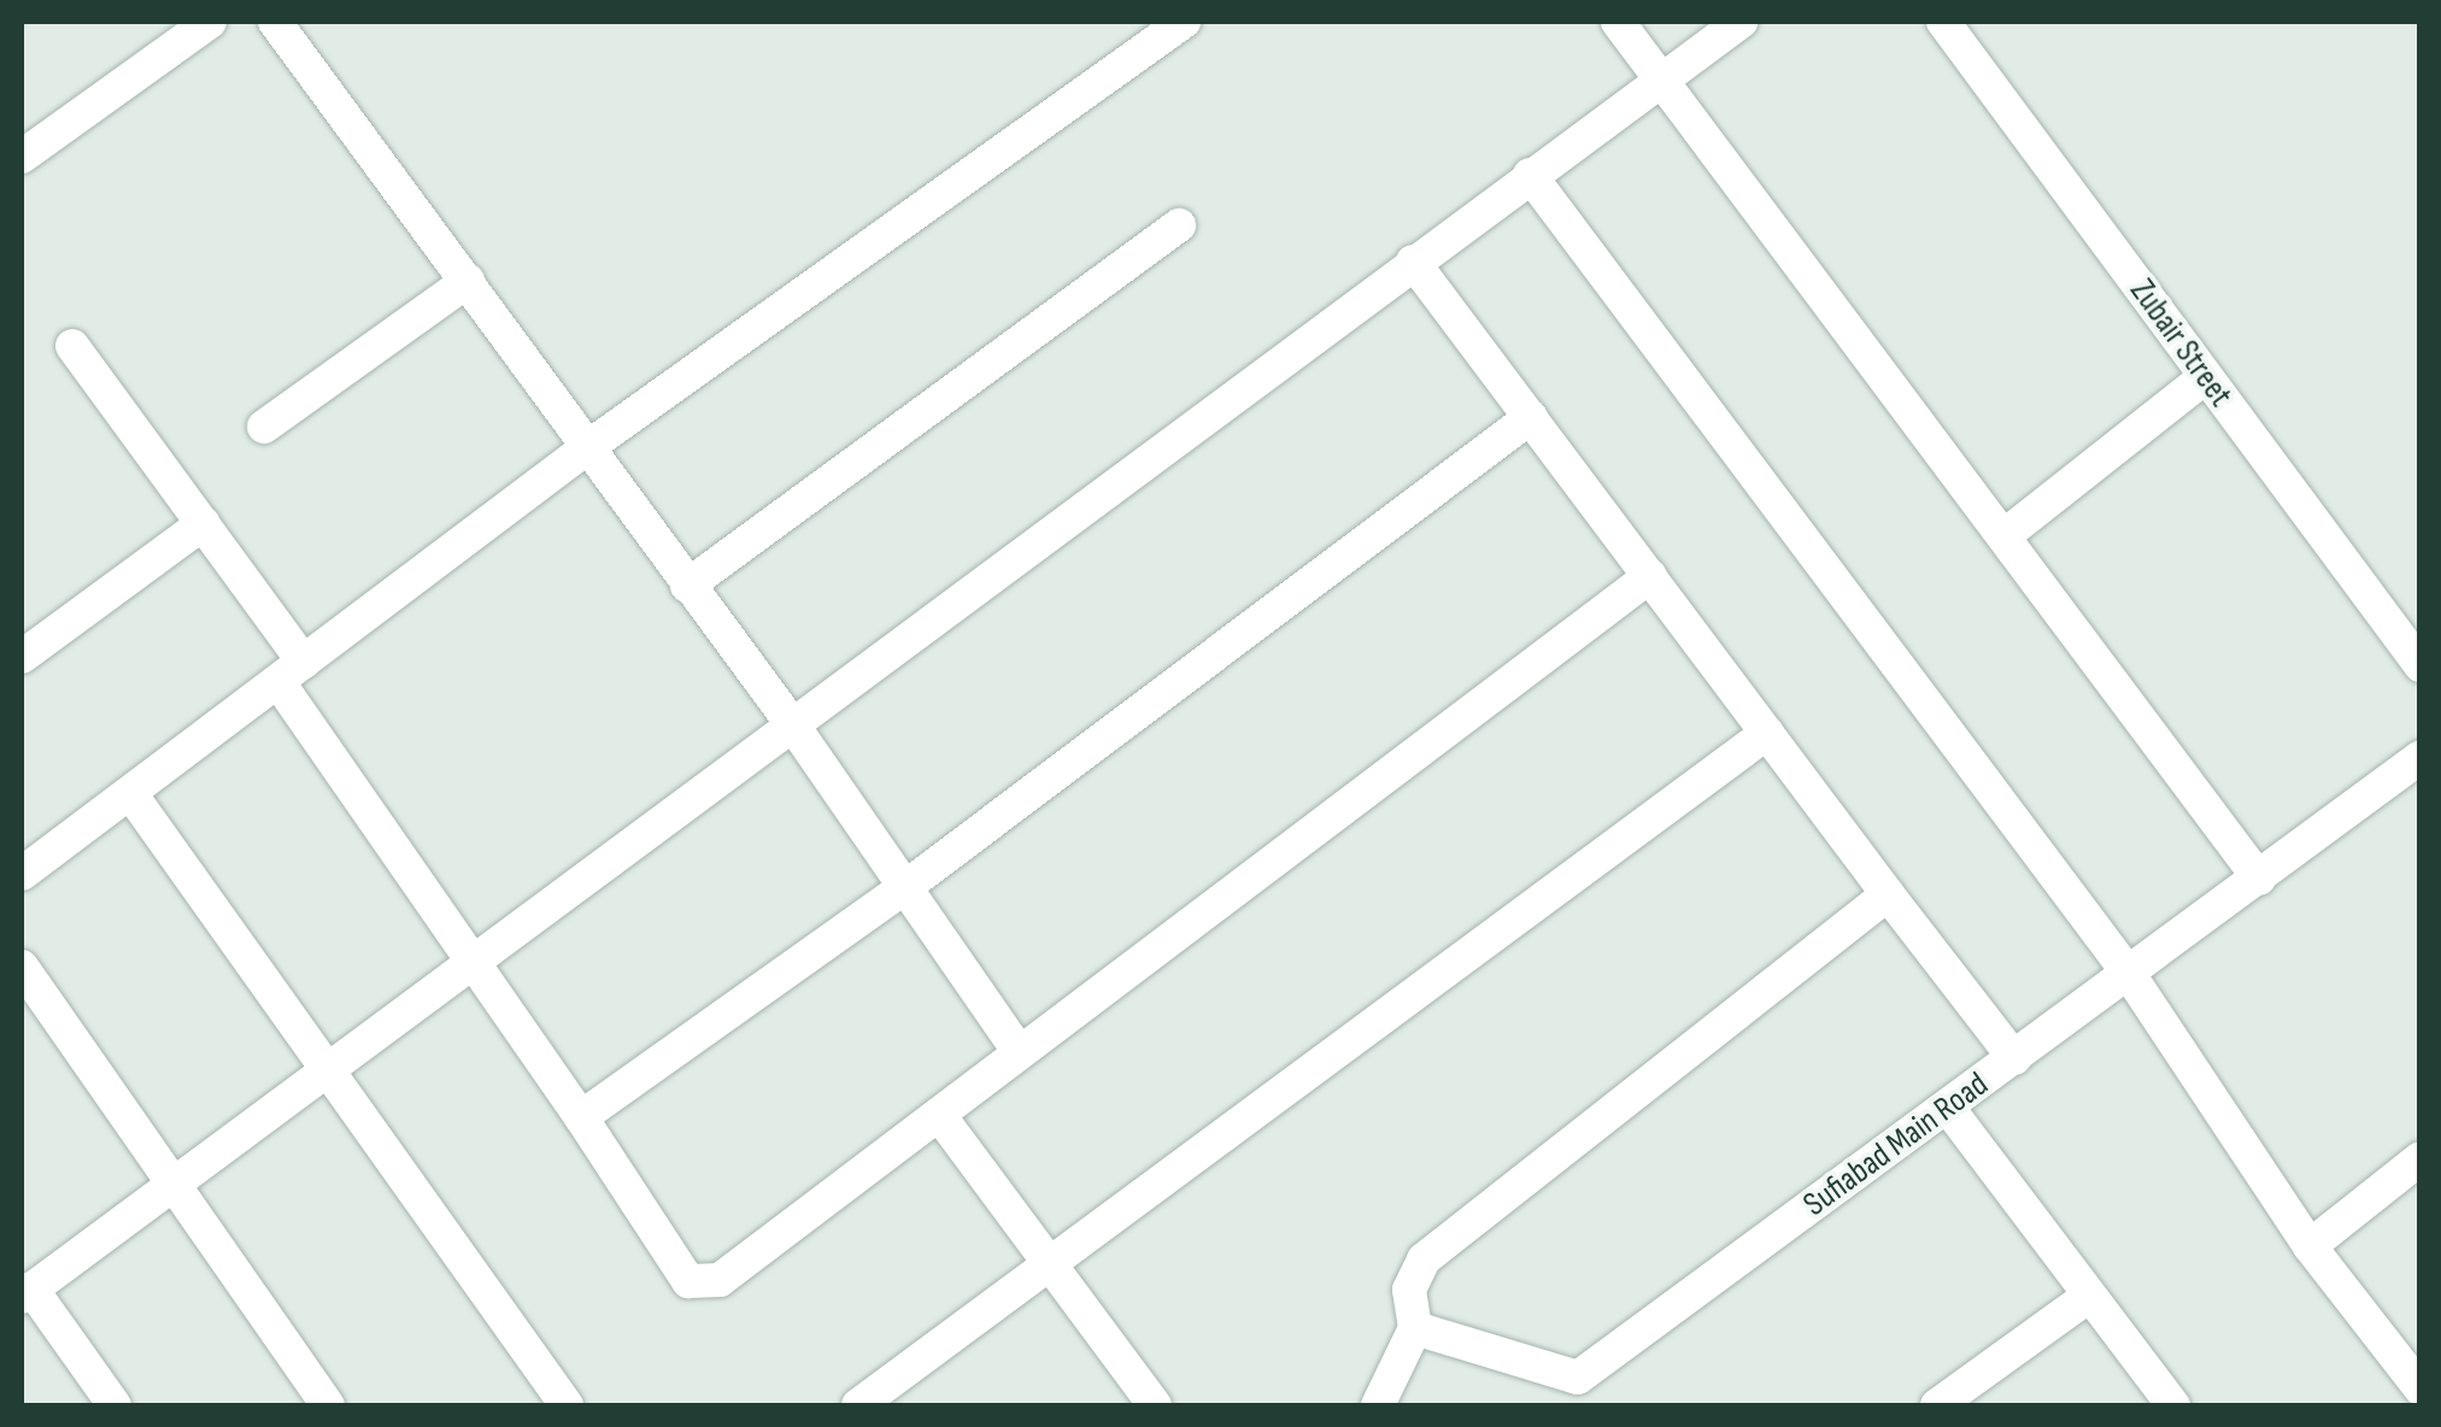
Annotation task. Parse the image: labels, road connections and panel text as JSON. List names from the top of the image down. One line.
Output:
{"streets":{"street":["Zubair Street","Sufiabad Main Road"]}}
